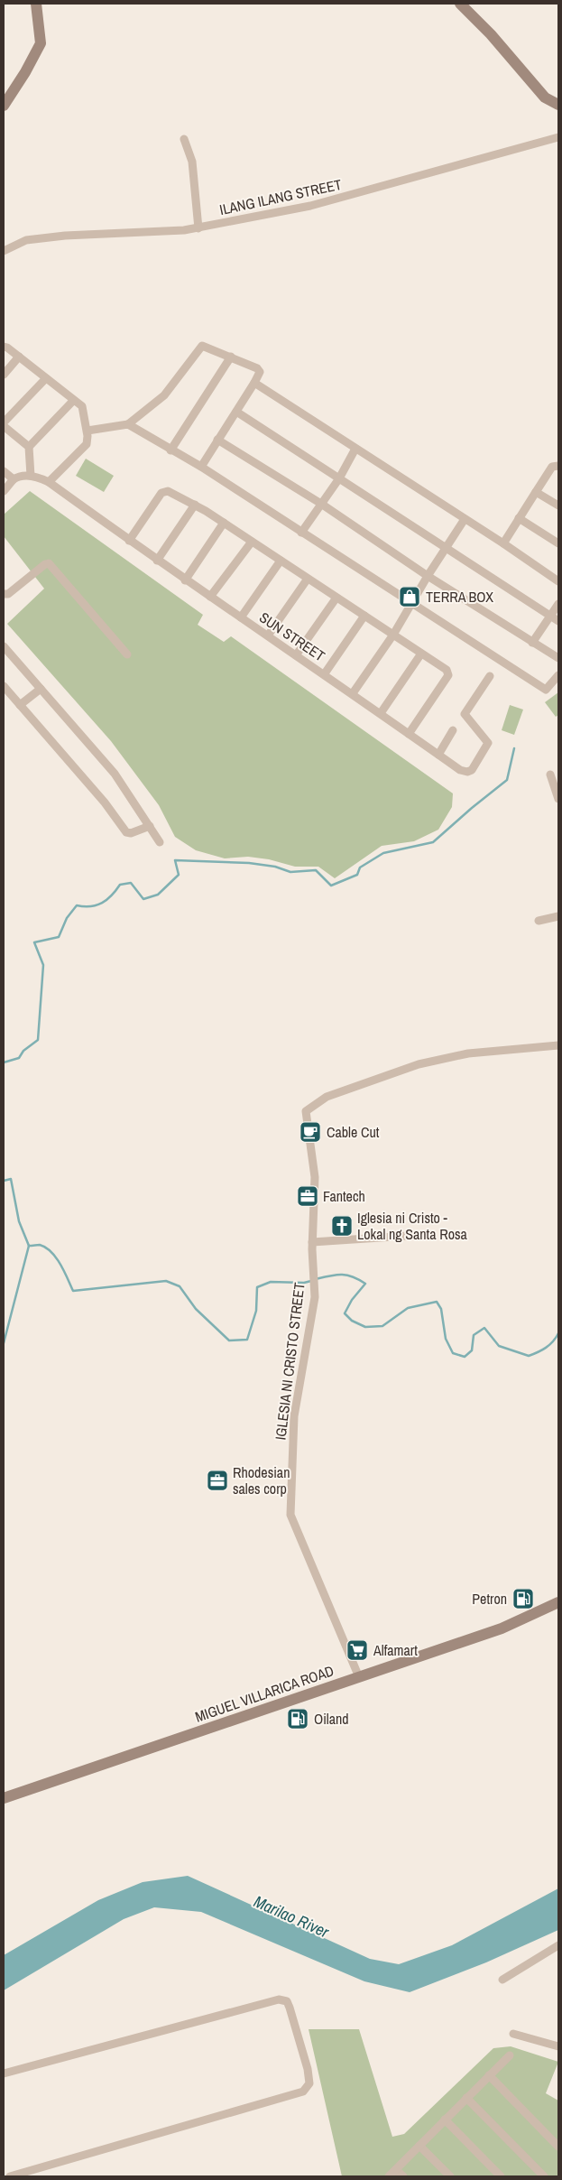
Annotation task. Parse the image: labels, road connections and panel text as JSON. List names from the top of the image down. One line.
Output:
{"streets":{"main road":["MIGUEL VILLARICA ROAD"],"street":["ILANG ILANG STREET","SUN STREET","IGLESIA NI CRISTO STREET"]},"crossings":[["IGLESIA NI CRISTO STREET","MIGUEL VILLARICA ROAD"]],"water":["Marilao River"],"places":{"shop":["TERRA BOX"],"cafe":["Cable Cut"],"office":["Fantech","Rhodesian sales corp"],"church":["Iglesia ni Cristo - Lokal ng Santa Rosa"],"fuel station":["Petron","Oiland"],"supermarket":["Alfamart"]}}
